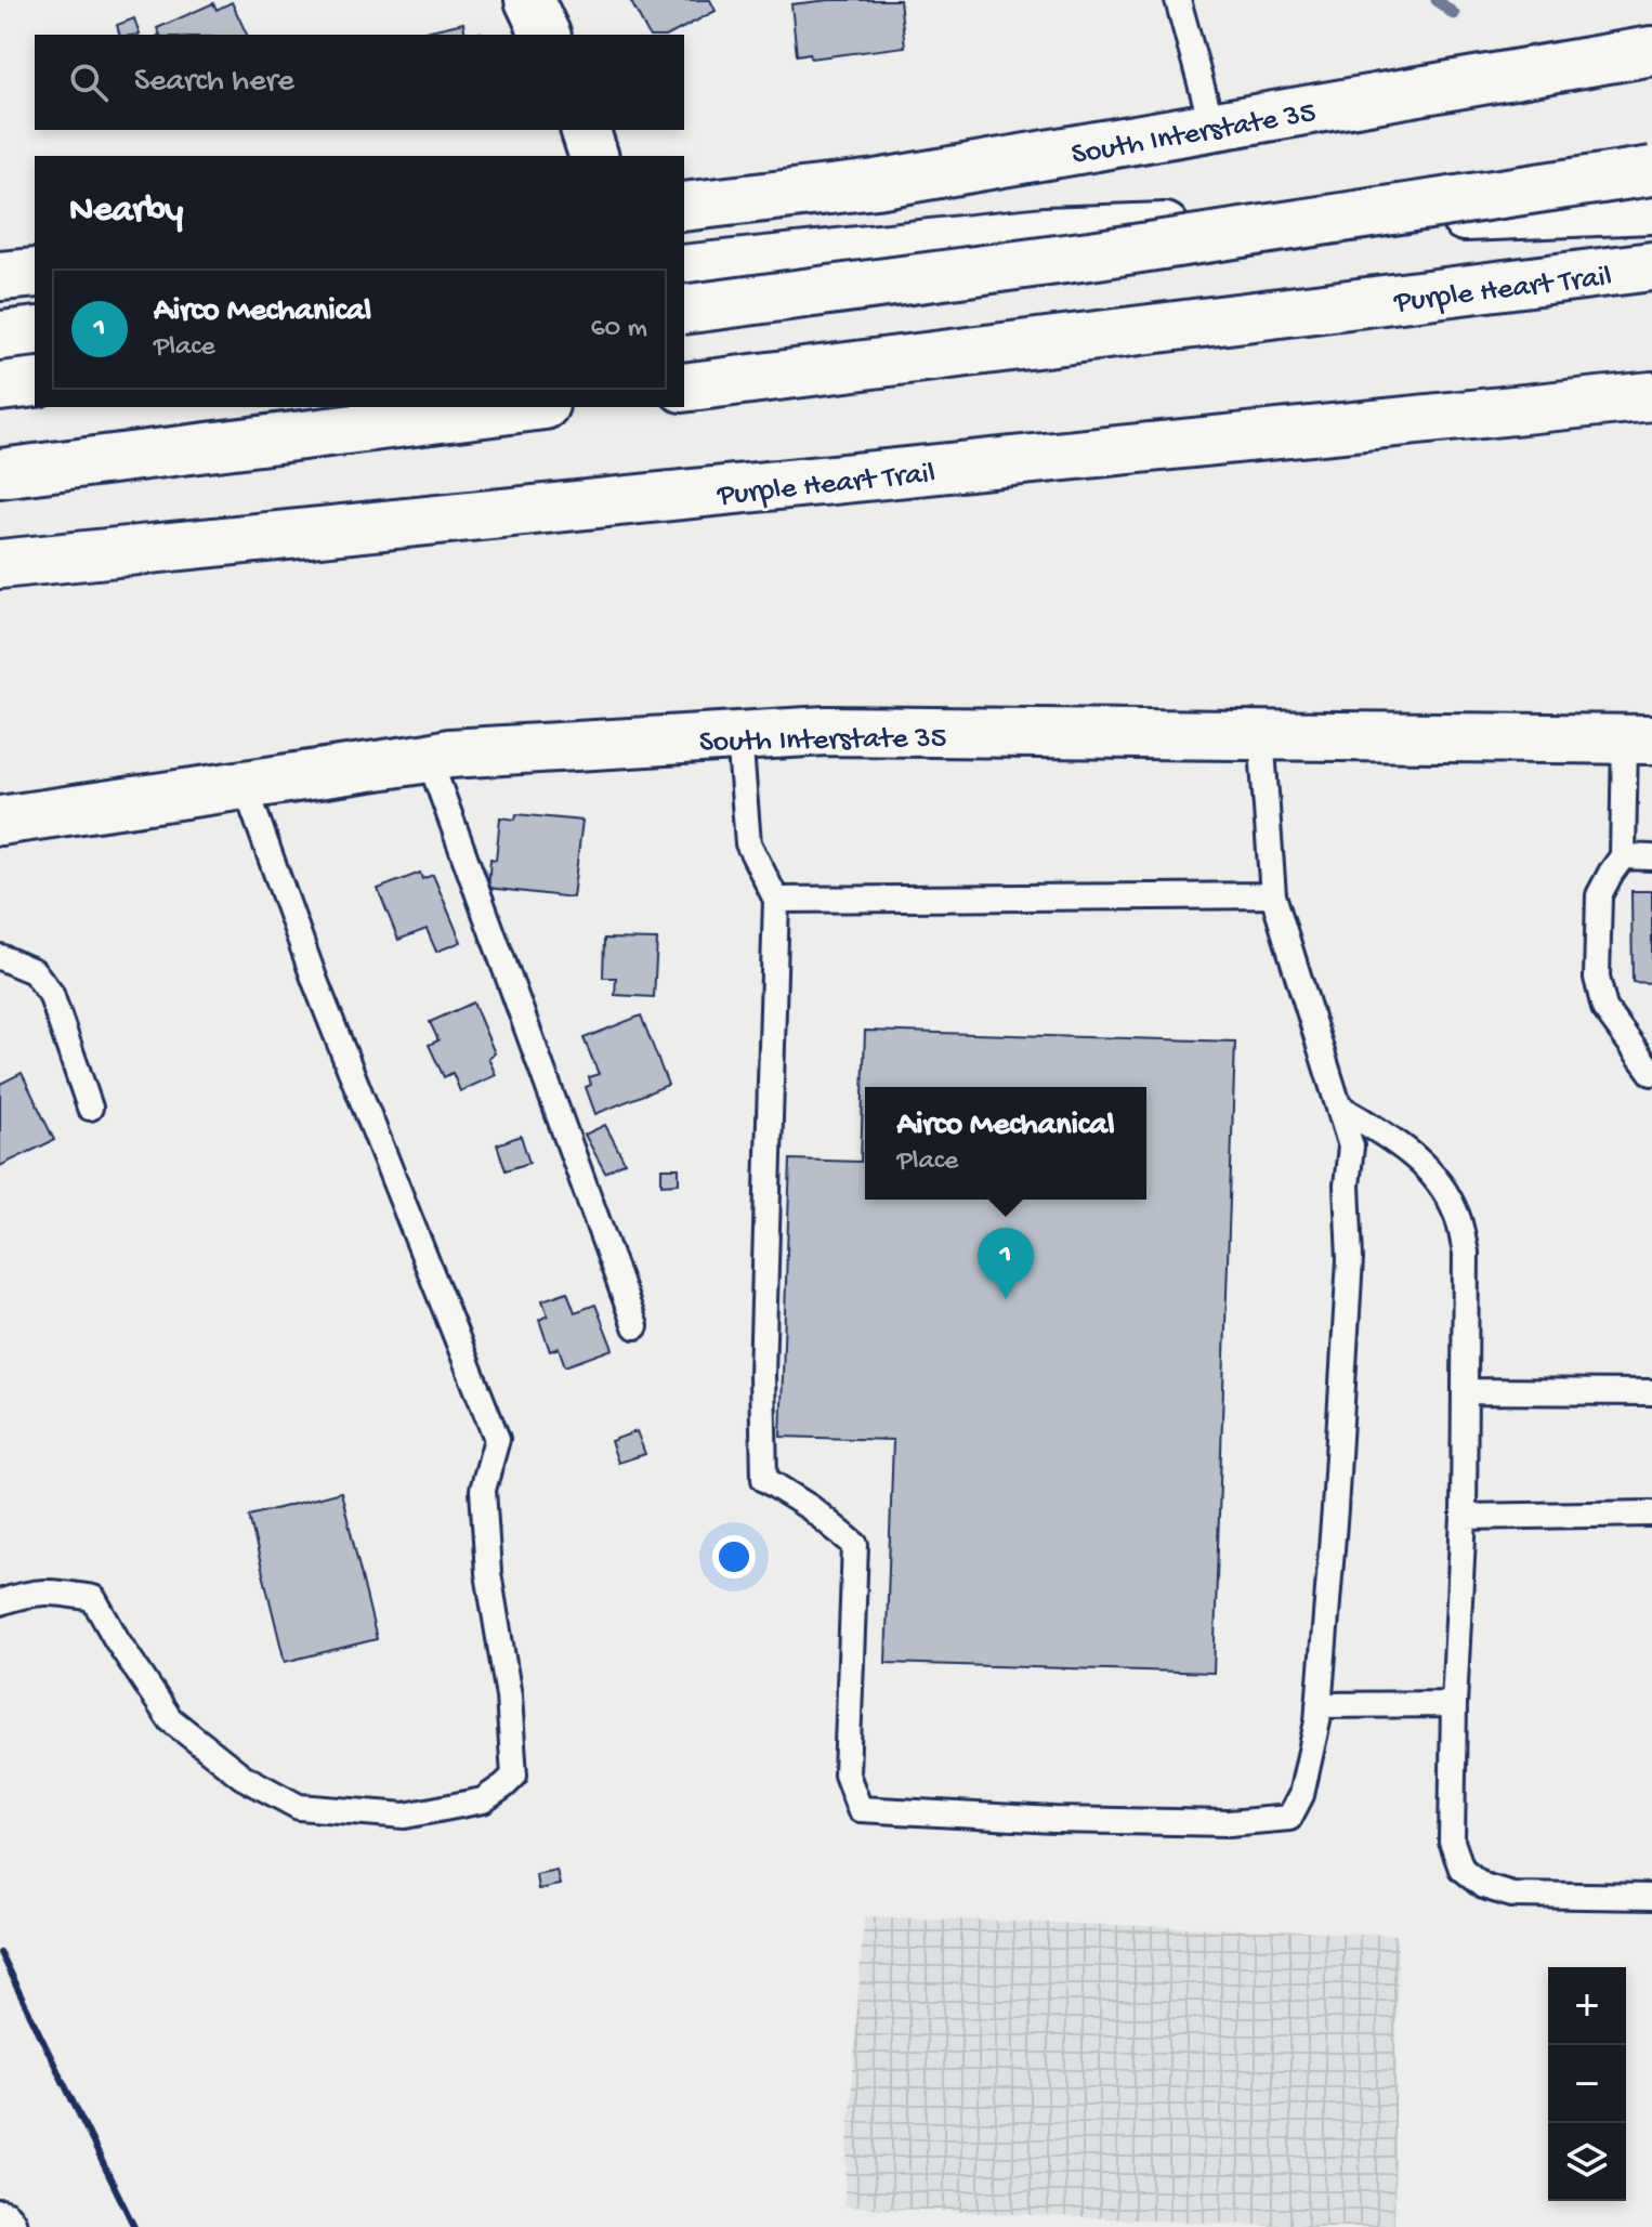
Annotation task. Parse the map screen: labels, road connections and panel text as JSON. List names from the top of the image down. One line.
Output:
{"streets":{"main road":["South Interstate 35","Purple Heart Trail"]},"page":{"search":"Search here","heading":"Nearby","list":[{"mark":"1","name":"Airco Mechanical","note":"Place","value":"60 m"}],"popup":["Airco Mechanical","Place"],"pins":"1","map_buttons":["+","−"]}}
